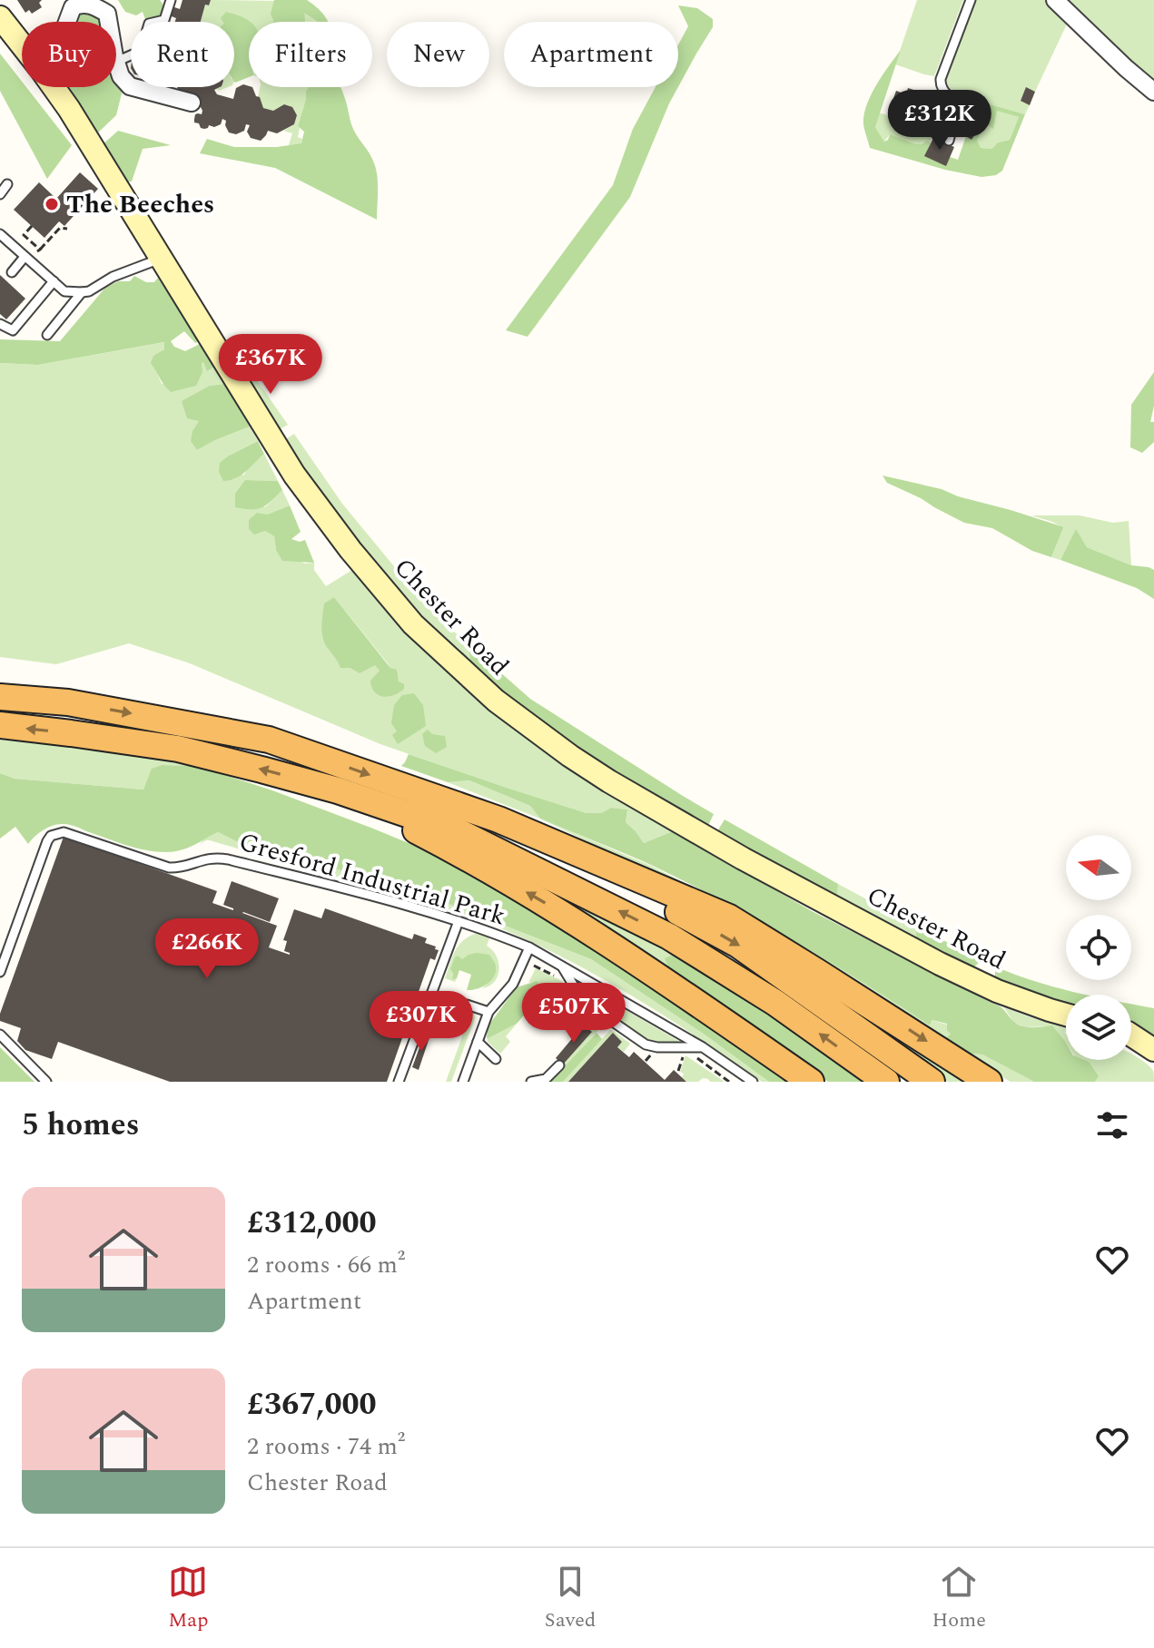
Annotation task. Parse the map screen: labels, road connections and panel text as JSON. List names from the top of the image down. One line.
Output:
{"streets":{"main road":["Chester Road"],"lane":["Gresford Industrial Park"]},"places":["The Beeches"],"north":"left","page":{"chip":["Buy","Rent","Filters","New","Apartment"],"price":["£312K","£367K","£266K","£507K","£307K"],"heading":"5 homes","list":[{"name":"£312,000","note":"2 rooms · 66 m² · Apartment"},{"name":"£367,000","note":"2 rooms · 74 m² · Chester Road"}],"tabs":["Map","Saved","Home"]}}
